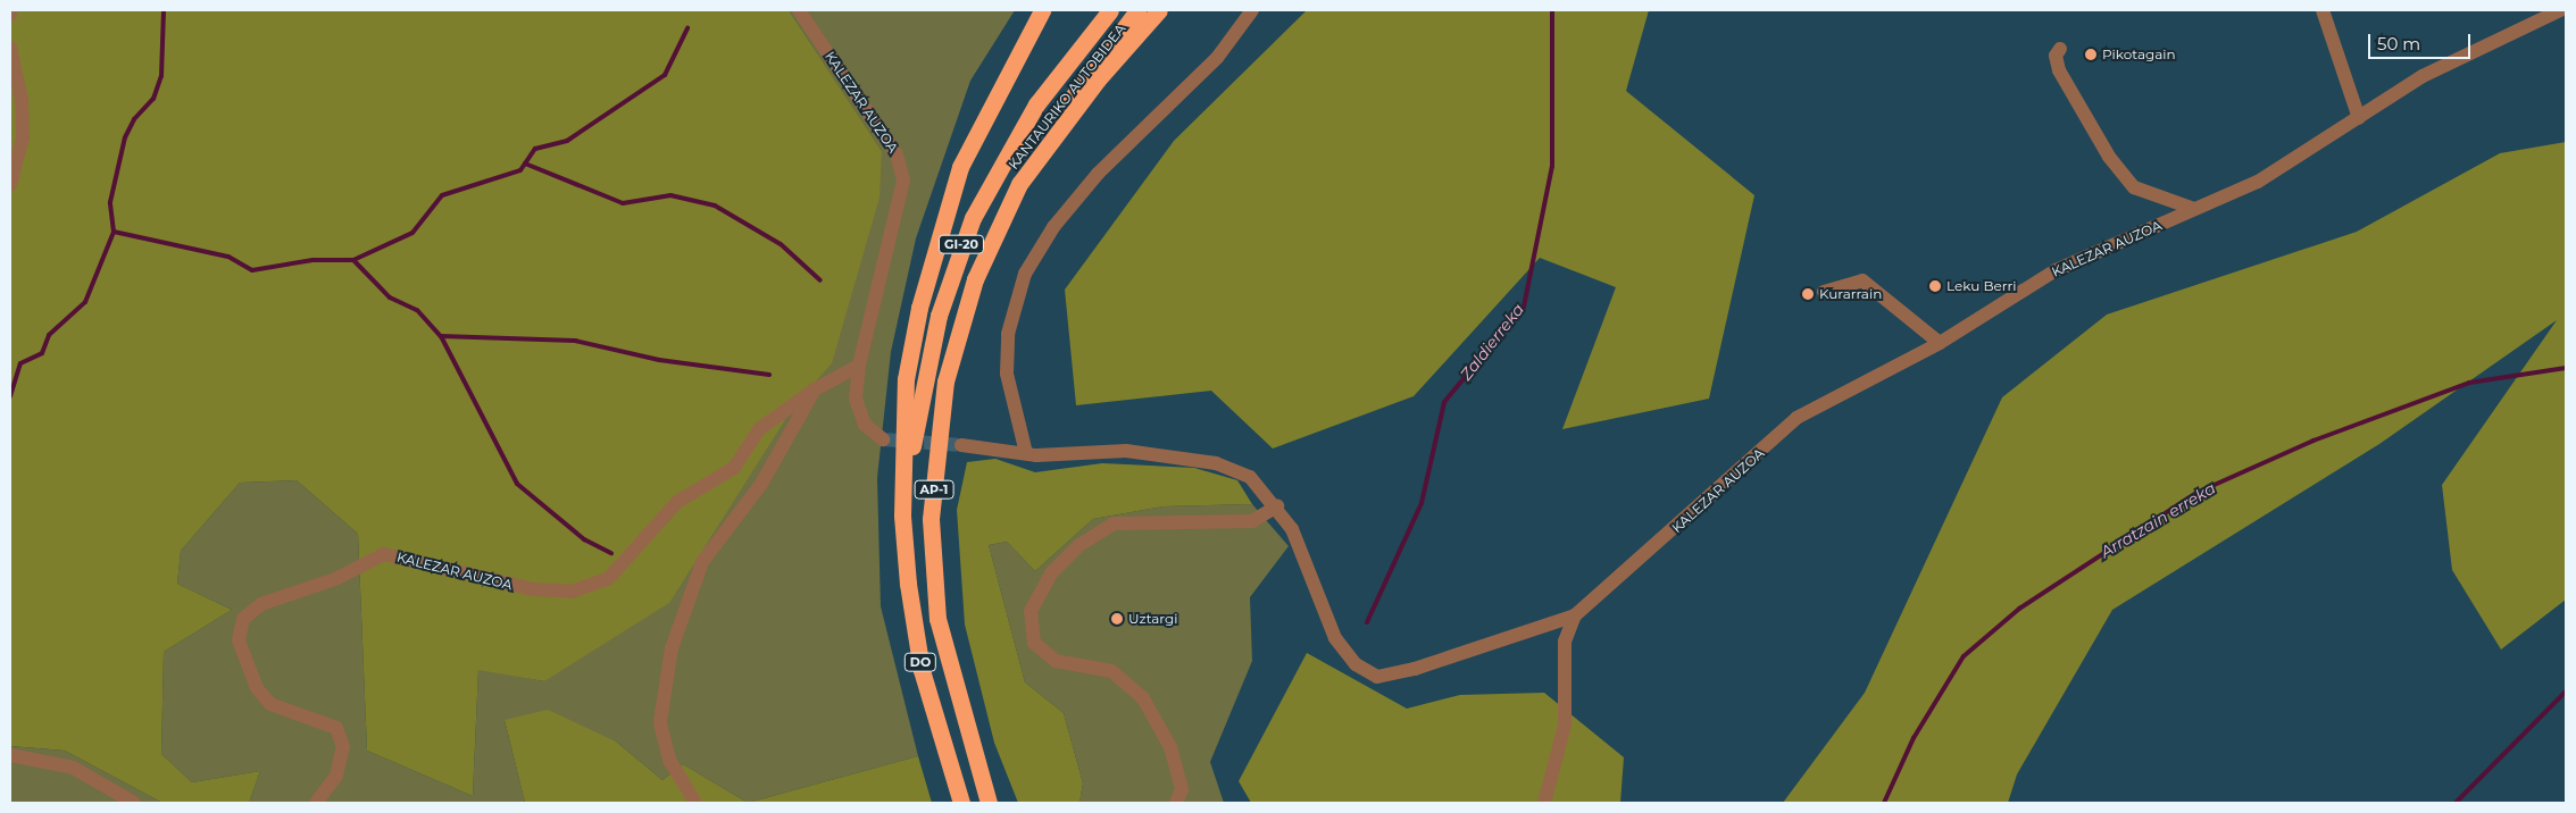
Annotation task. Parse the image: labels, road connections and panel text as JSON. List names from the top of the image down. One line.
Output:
{"streets":{"highway":["KANTAURIKO AUTOBIDEA","GI-20","AP-1","DO"],"street":["KALEZAR AUZOA"]},"crossings":[["GI-20","AP-1"],["GI-20","DO"],["AP-1","DO"]],"water":["Zaldierreka","Arratzain erreka"],"places":["Pikotagain","Leku Berri","Kurarrain","Uztargi"],"scale_bar":"50 m"}
